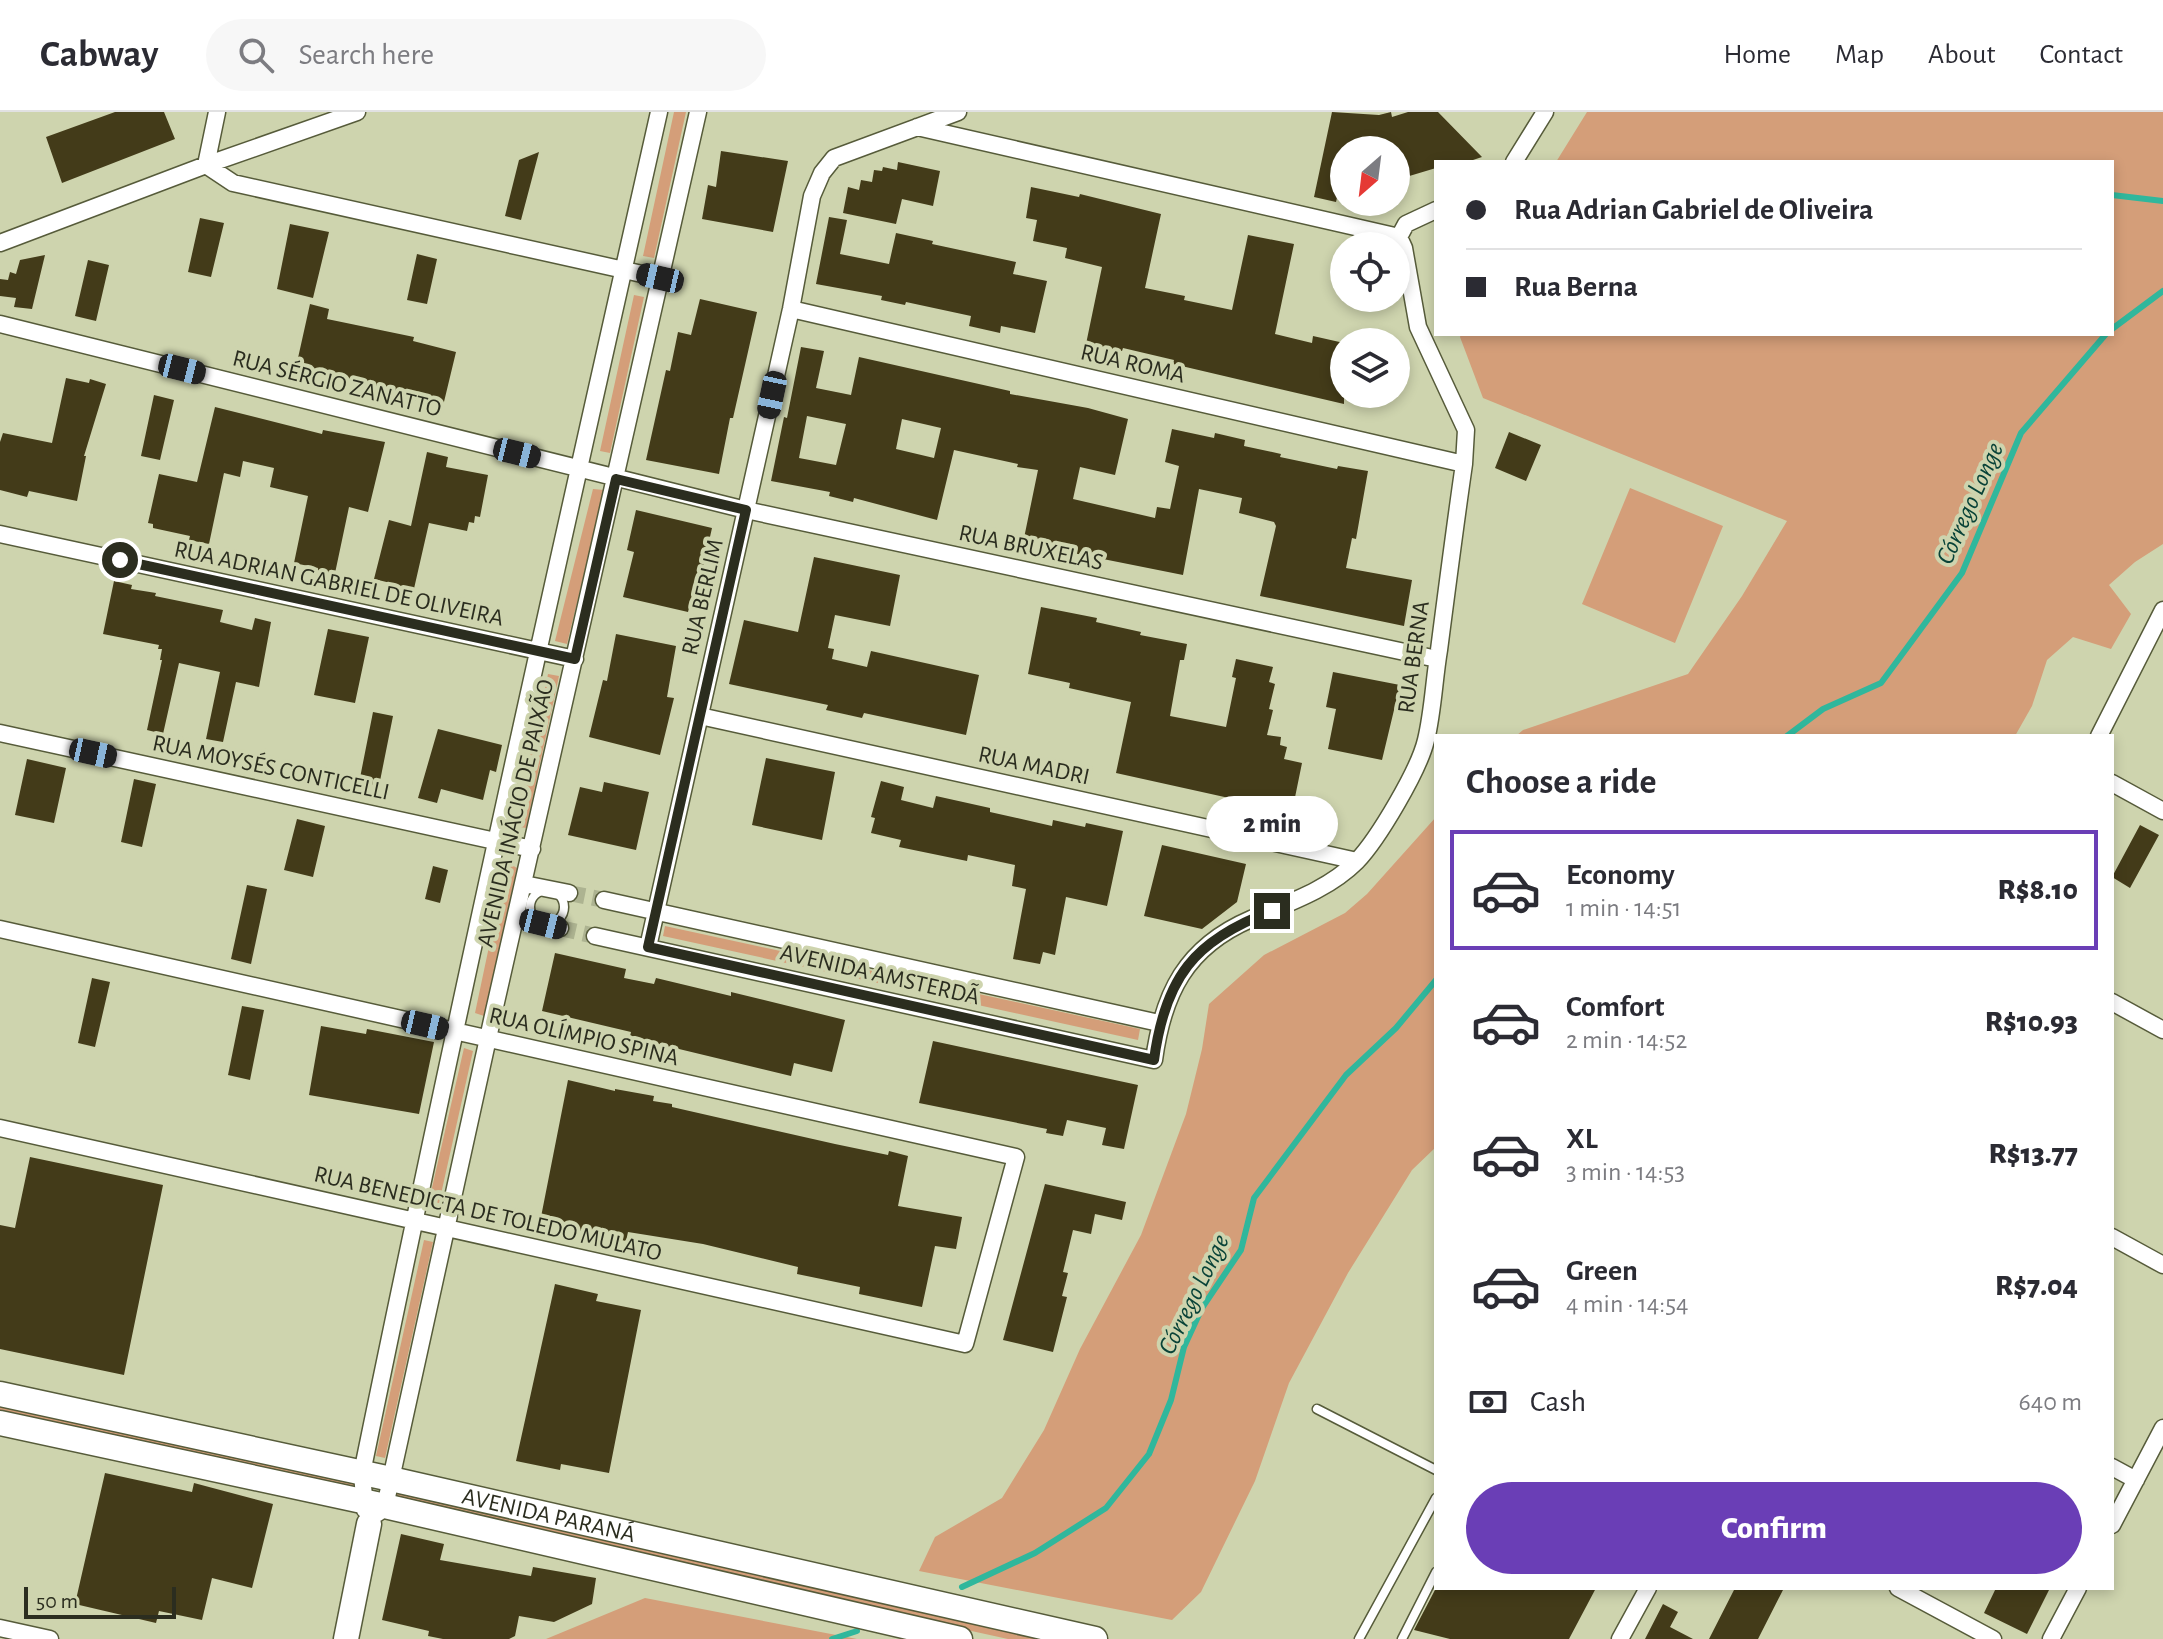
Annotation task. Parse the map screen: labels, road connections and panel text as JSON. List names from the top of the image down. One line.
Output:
{"streets":{"main road":["AVENIDA PARANÁ"],"street":["RUA ROMA","RUA SÉRGIO ZANATTO","RUA BRUXELAS","RUA ADRIAN GABRIEL DE OLIVEIRA","RUA BERLIM","RUA BERNA","RUA MADRI","RUA MOYSÉS CONTICELLI","AVENIDA INÁCIO DE PAIXÃO","AVENIDA AMSTERDÃ","RUA OLÍMPIO SPINA","RUA BENEDICTA DE TOLEDO MULATO"]},"crossings":[["RUA ROMA","RUA BERLIM"],["RUA ROMA","RUA BERNA"],["RUA SÉRGIO ZANATTO","RUA BRUXELAS"],["RUA SÉRGIO ZANATTO","AVENIDA INÁCIO DE PAIXÃO"],["RUA BRUXELAS","RUA BERLIM"],["RUA BRUXELAS","RUA BERNA"],["RUA BRUXELAS","AVENIDA INÁCIO DE PAIXÃO"],["RUA ADRIAN GABRIEL DE OLIVEIRA","AVENIDA INÁCIO DE PAIXÃO"],["RUA BERLIM","RUA MADRI"],["RUA BERLIM","AVENIDA AMSTERDÃ"],["RUA BERNA","RUA MADRI"],["RUA BERNA","AVENIDA AMSTERDÃ"],["RUA MOYSÉS CONTICELLI","AVENIDA INÁCIO DE PAIXÃO"],["AVENIDA INÁCIO DE PAIXÃO","RUA OLÍMPIO SPINA"],["AVENIDA INÁCIO DE PAIXÃO","RUA BENEDICTA DE TOLEDO MULATO"],["AVENIDA INÁCIO DE PAIXÃO","AVENIDA PARANÁ"],["RUA OLÍMPIO SPINA","RUA BENEDICTA DE TOLEDO MULATO"]],"water":["Córrego Longe"],"scale_bar":"50 m","north":"bottom left","page":{"header":"Cabway","search":"Search here","nav":["Home","Map","About","Contact"],"banner":["Rua Adrian Gabriel de Oliveira","Rua Berna"],"heading":"Choose a ride","bubble":"2 min","list":[{"name":"Economy","note":"1 min · 14:51","value":"R$8.10"},{"name":"Comfort","note":"2 min · 14:52","value":"R$10.93"},{"name":"XL","note":"3 min · 14:53","value":"R$13.77"},{"name":"Green","note":"4 min · 14:54","value":"R$7.04"}],"pay":["Cash","640 m"],"buttons":"Confirm","scale":"50 m"}}
